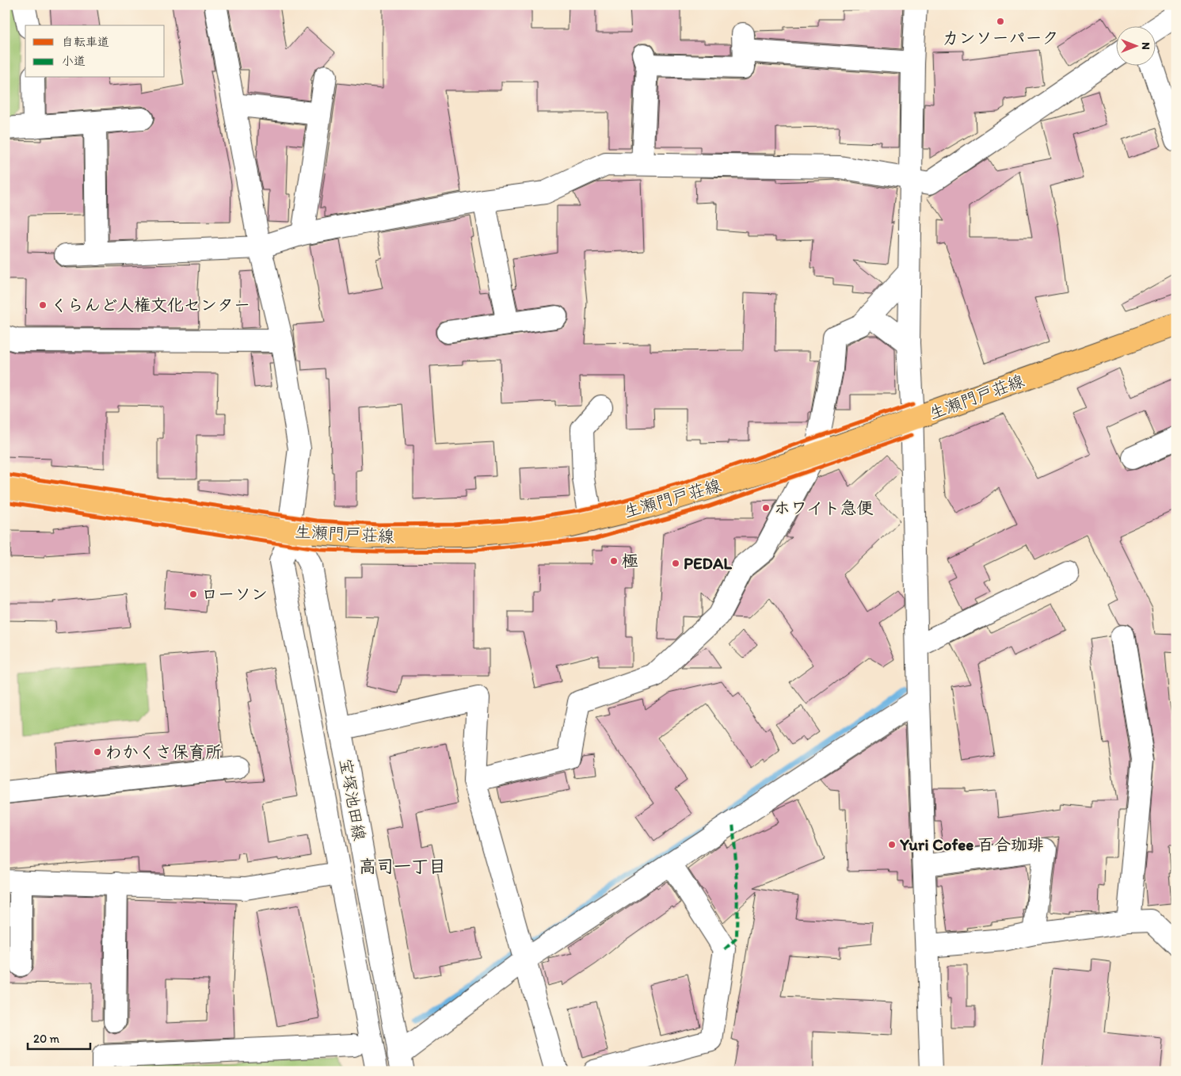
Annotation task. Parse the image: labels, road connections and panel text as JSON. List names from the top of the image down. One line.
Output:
{"streets":{"main road":["生瀬門戸荘線"],"street":["宝塚池田線"]},"crossings":[["生瀬門戸荘線","宝塚池田線"]],"districts":["高司一丁目"],"places":["カンソーパーク","くらんど人権文化センター","ホワイト急便","極","PEDAL","ローソン","わかくさ保育所","Yuri Cofee 百合珈琲"],"legend":["自転車道","小道"],"scale_bar":"20 m","north":"right"}
